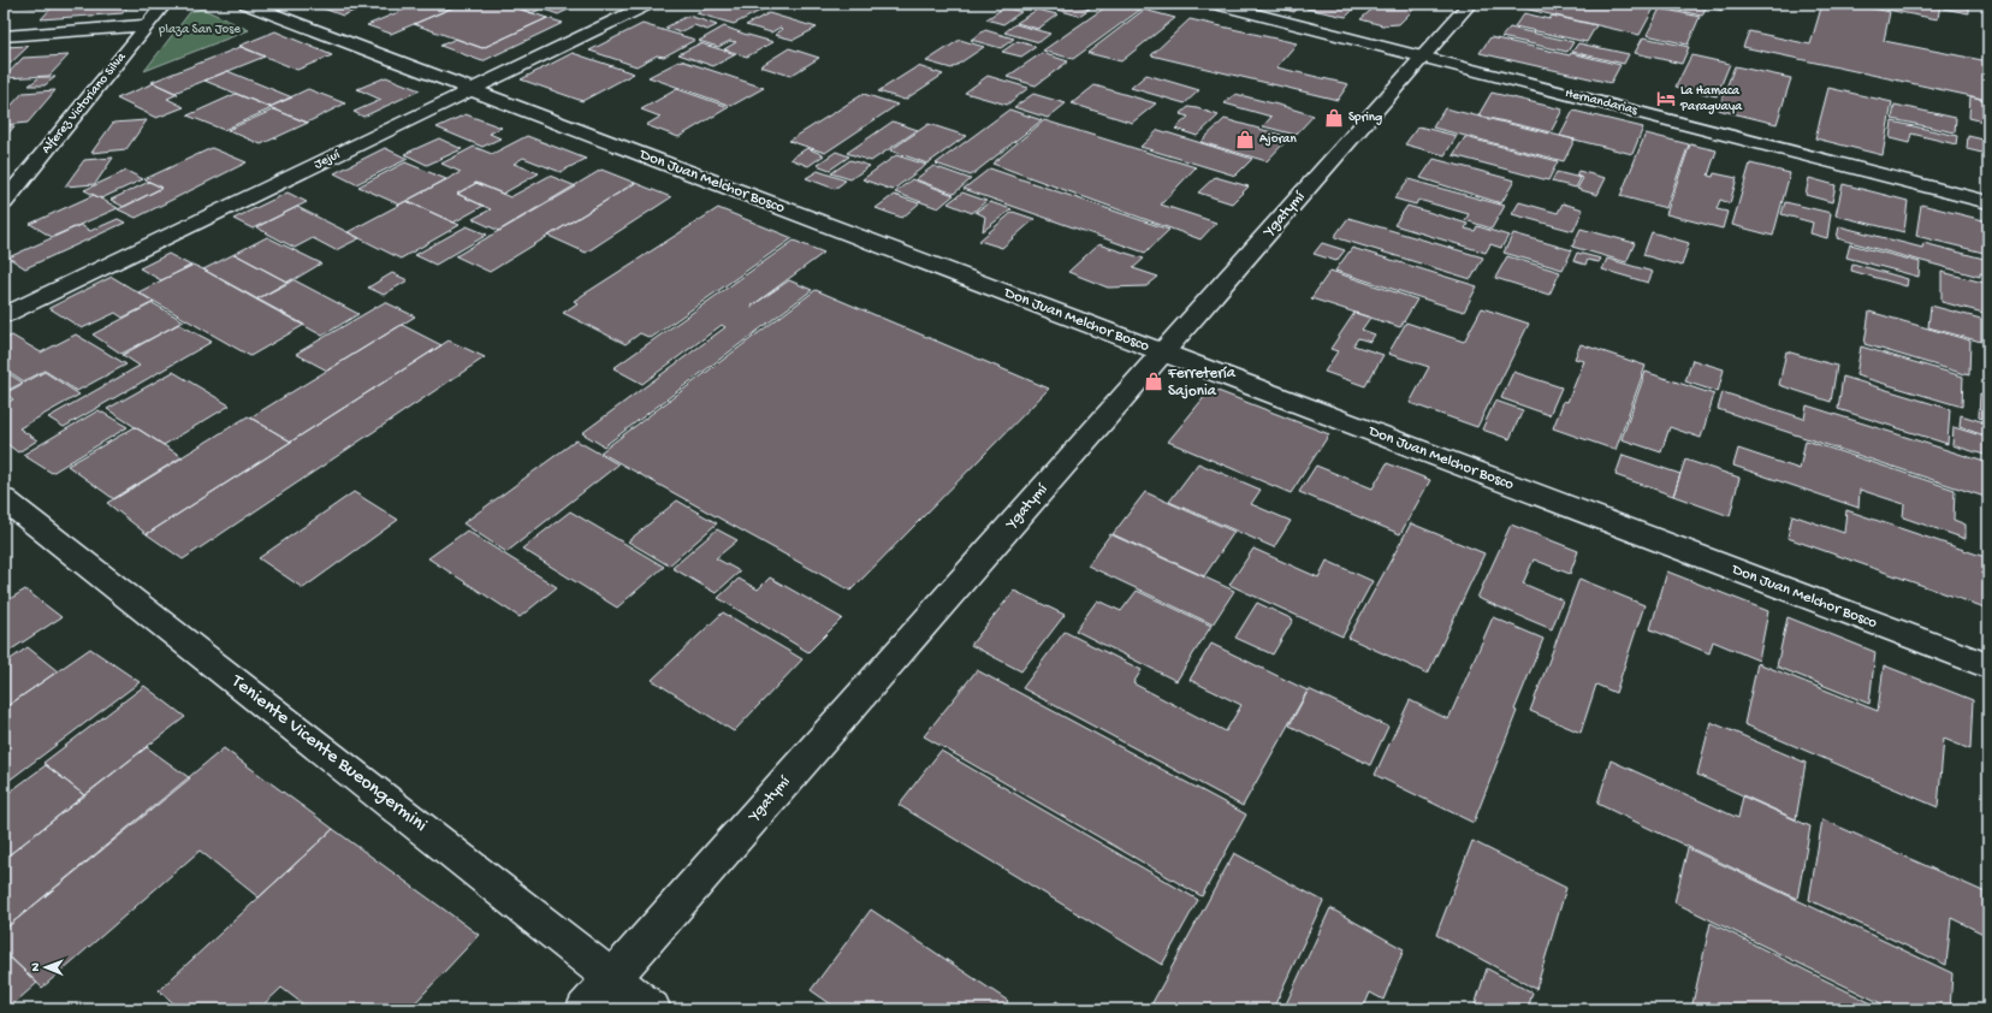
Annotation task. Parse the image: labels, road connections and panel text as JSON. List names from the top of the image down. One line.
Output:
{"streets":{"street":["Hernandarias","Alferez Victoriano Silva","Jejuí","Don Juan Melchor Bosco","Ygatymí","Teniente Vicente Bueongermini"]},"crossings":[["Hernandarias","Ygatymí"],["Jejuí","Don Juan Melchor Bosco"],["Don Juan Melchor Bosco","Ygatymí"],["Ygatymí","Teniente Vicente Bueongermini"]],"parks":["plaza San Jose"],"places":{"hotel":["La Hamaca Paraguaya"],"shop":["Spring","Ajoran","Ferretería Sajonia"]},"north":"left"}
